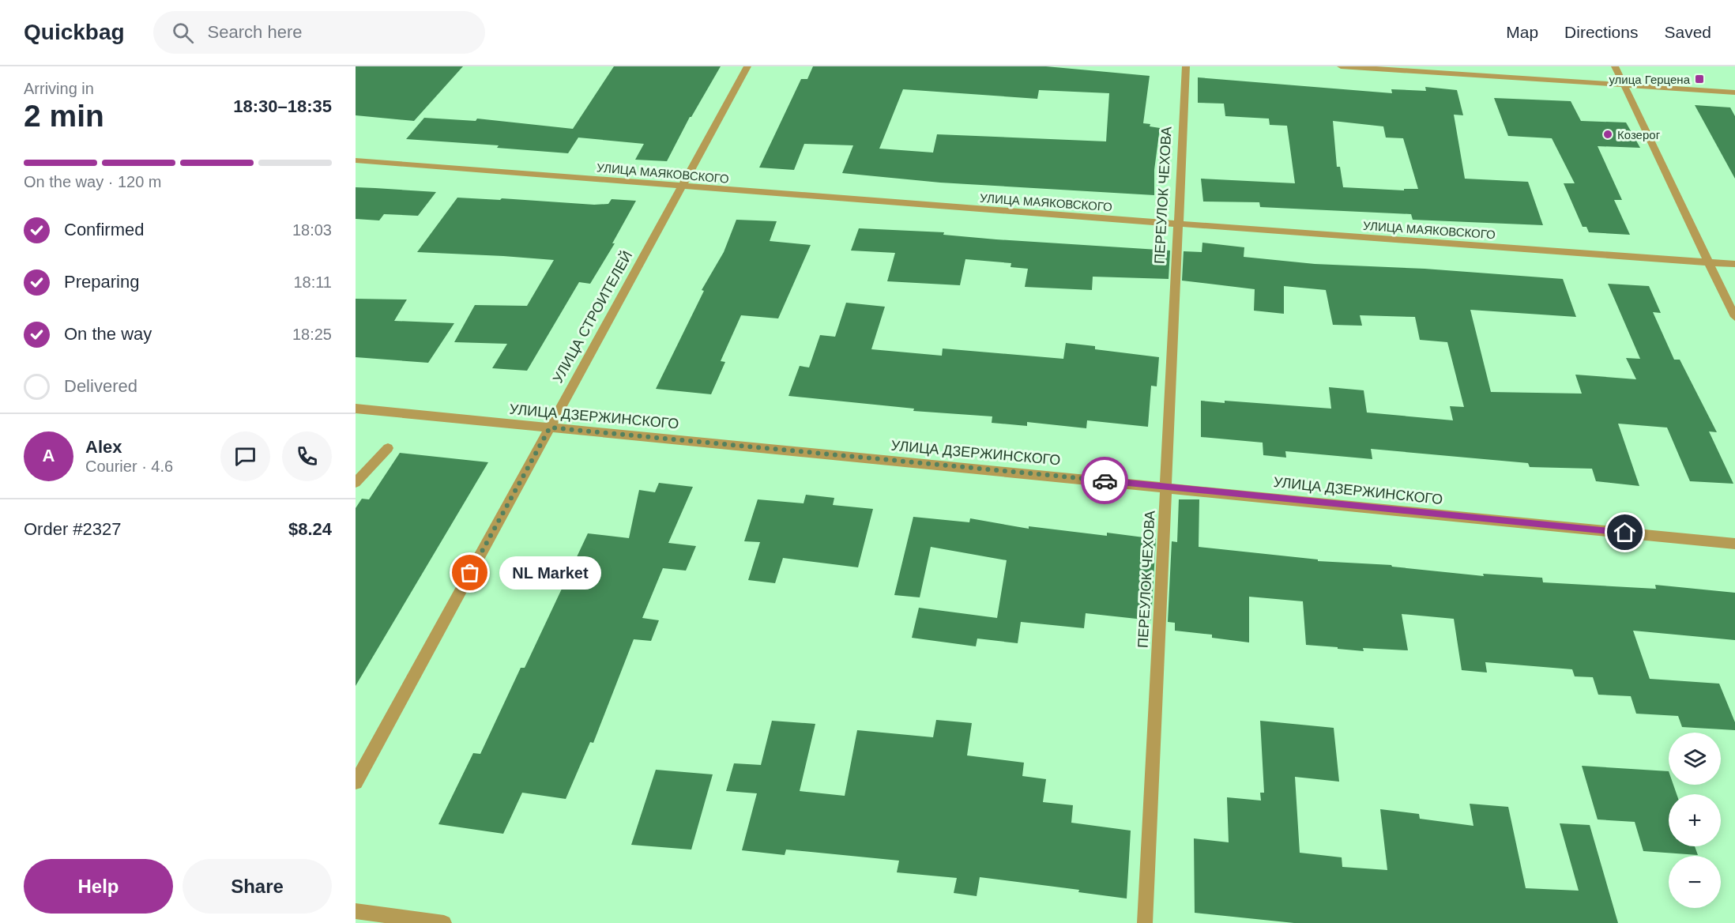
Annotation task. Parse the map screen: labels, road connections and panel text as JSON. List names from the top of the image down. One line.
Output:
{"streets":{"street":["УЛИЦА МАЯКОВСКОГО","ПЕРЕУЛОК ЧЕХОВА","УЛИЦА СТРОИТЕЛЕЙ","УЛИЦА ДЗЕРЖИНСКОГО"]},"crossings":[["УЛИЦА МАЯКОВСКОГО","ПЕРЕУЛОК ЧЕХОВА"],["УЛИЦА МАЯКОВСКОГО","УЛИЦА СТРОИТЕЛЕЙ"],["ПЕРЕУЛОК ЧЕХОВА","УЛИЦА ДЗЕРЖИНСКОГО"],["УЛИЦА СТРОИТЕЛЕЙ","УЛИЦА ДЗЕРЖИНСКОГО"]],"places":{"transit":["улица Герцена"],"other":["Козерог","NL Market"]},"page":{"header":"Quickbag","search":"Search here","nav":["Map","Directions","Saved"],"heading":["2 min","Arriving in","18:30–18:35"],"panel":["Alex","Courier · 4.6","Order #2327","$8.24"],"bar":"On the way · 120 m","list":[["Confirmed","18:03"],["Preparing","18:11"],["On the way","18:25"],"Delivered"],"round":"A","bubble":"NL Market","map_buttons":["+","−"],"buttons":["Help","Share"]}}
